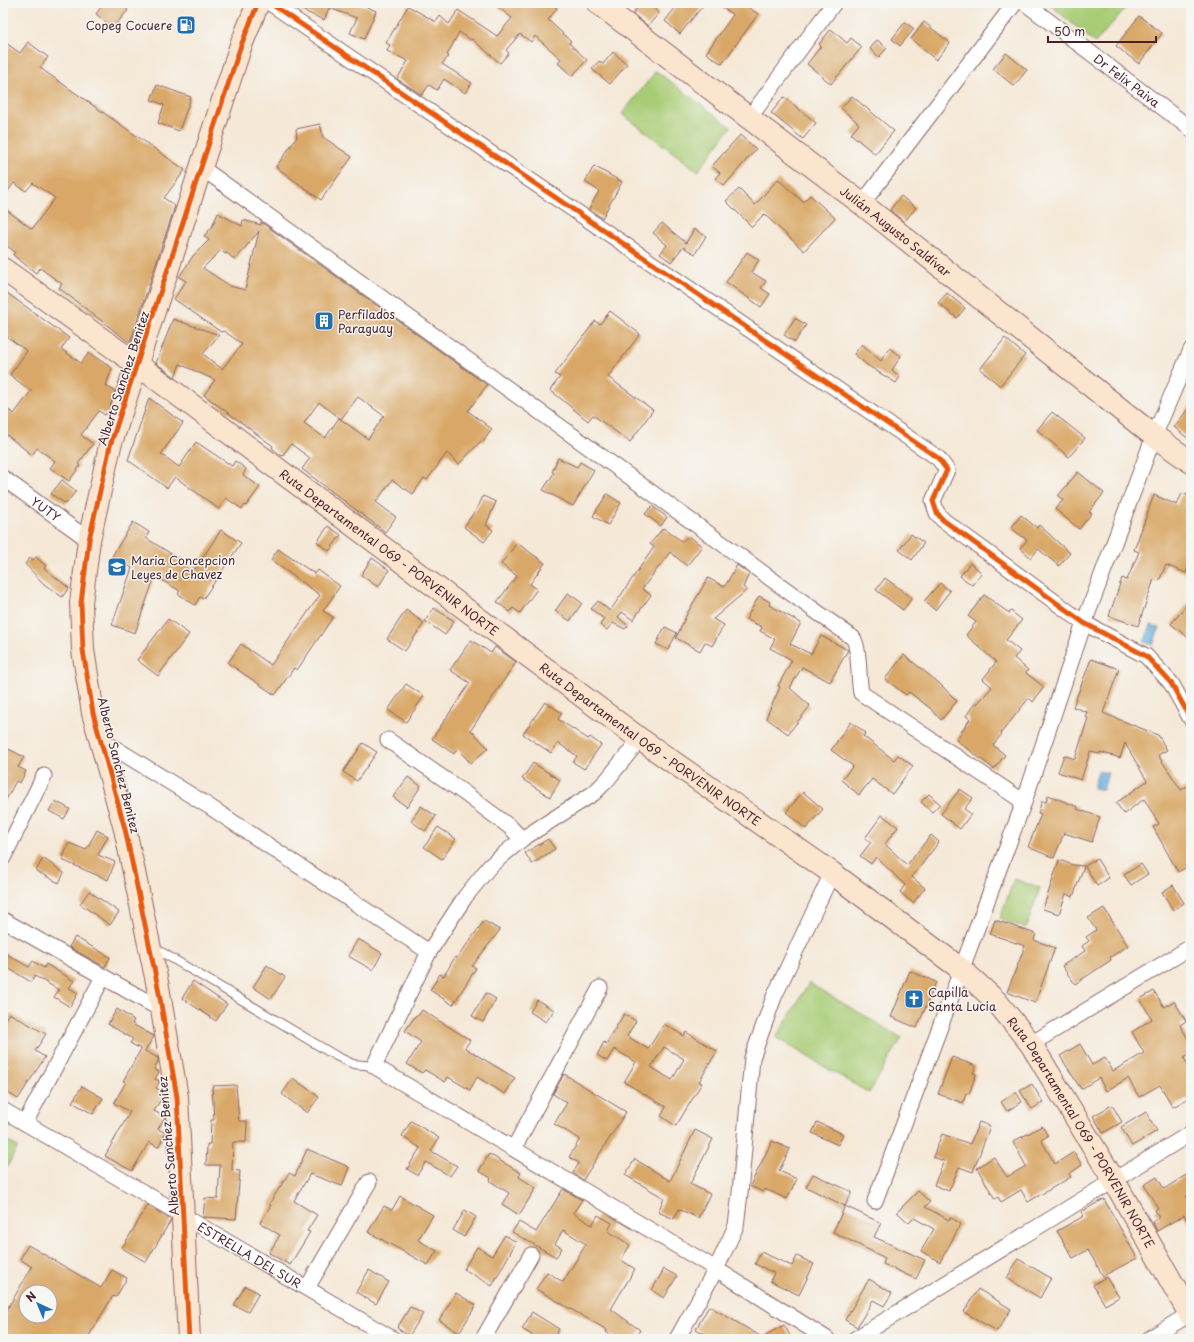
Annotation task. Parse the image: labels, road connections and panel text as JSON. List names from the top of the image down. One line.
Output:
{"streets":{"street":["Dr Felix Paiva","Julián Augusto Saldívar","Alberto Sanchez Benitez","YUTY","Ruta Departamental 069 - PORVENIR NORTE","ESTRELLA DEL SUR"]},"crossings":[["Alberto Sanchez Benitez","YUTY"],["Alberto Sanchez Benitez","Ruta Departamental 069 - PORVENIR NORTE"],["Alberto Sanchez Benitez","ESTRELLA DEL SUR"]],"places":{"fuel station":["Copeg Cocuere"],"building":["Perfilados Paraguay"],"school or university":["Maria Concepcion Leyes de Chavez"],"church":["Capilla Santa Lucia"]},"scale_bar":"50 m","north":"top left"}
